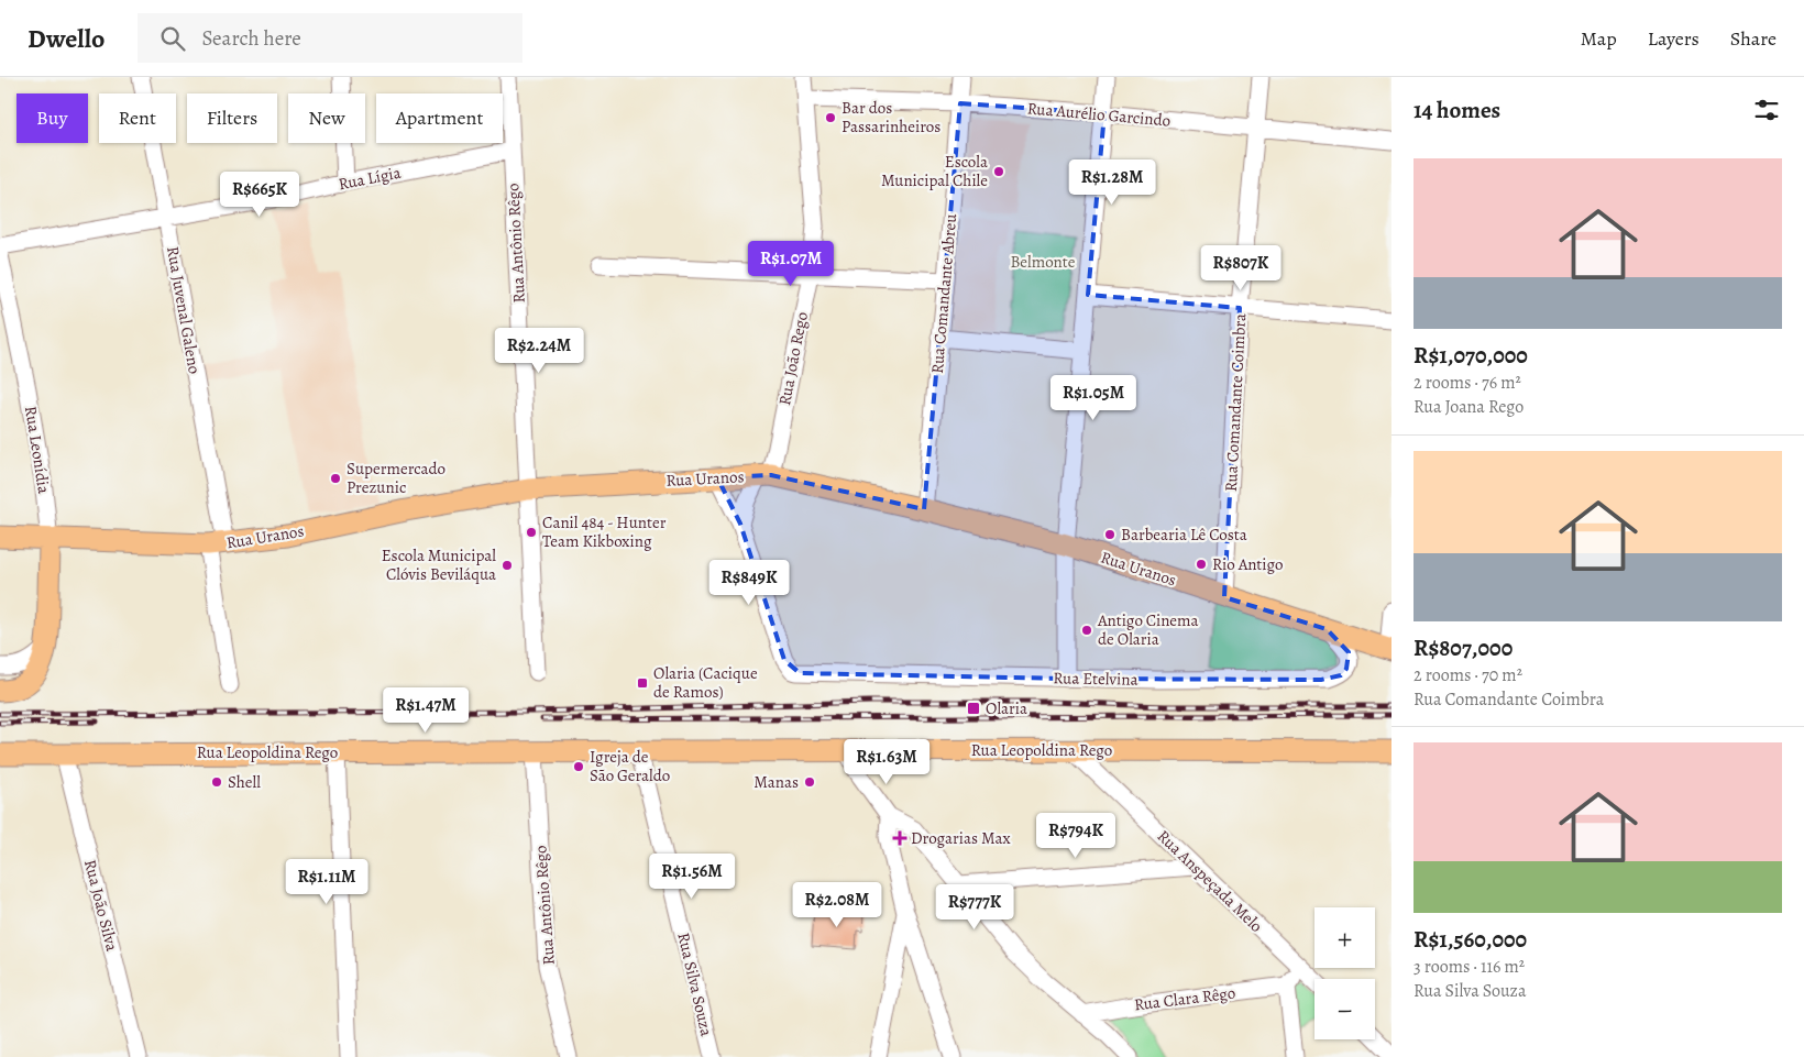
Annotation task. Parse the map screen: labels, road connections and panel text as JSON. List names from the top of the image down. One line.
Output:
{"streets":{"main road":["Rua Leonídia","Rua Uranos","Rua Leopoldina Rego"],"street":["Rua Aurélio Garcindo","Rua Lígia","Rua Antônio Rêgo","Rua Comandante Abreu","Rua Juvenal Galeno","Rua João Rego","Rua Comandante Coimbra","Rua Etelvina","Rua Anspeçada Melo","Rua João Silva","Rua Silva Souza","Rua Clara Rêgo"]},"crossings":[["Rua Aurélio Garcindo","Rua Comandante Abreu"],["Rua Aurélio Garcindo","Rua João Rego"],["Rua Aurélio Garcindo","Rua Comandante Coimbra"],["Rua Lígia","Rua Antônio Rêgo"],["Rua Lígia","Rua Juvenal Galeno"],["Rua Antônio Rêgo","Rua Uranos"],["Rua Antônio Rêgo","Rua Leopoldina Rego"],["Rua Comandante Abreu","Rua Uranos"],["Rua Juvenal Galeno","Rua Uranos"],["Rua João Rego","Rua Uranos"],["Rua João Rego","Rua Etelvina"],["Rua Comandante Coimbra","Rua Uranos"],["Rua Leonídia","Rua Uranos"],["Rua Uranos","Rua Etelvina"],["Rua Leopoldina Rego","Rua Anspeçada Melo"],["Rua Leopoldina Rego","Rua João Silva"],["Rua Leopoldina Rego","Rua Silva Souza"]],"parks":["Belmonte"],"places":{"other":["Bar dos Passarinheiros","Escola Municipal Chile","Supermercado Prezunic","Canil 484 - Hunter Team Kikboxing","Barbearia Lê Costa","Rio Antigo","Escola Municipal Clóvis Beviláqua","Antigo Cinema de Olaria","Igreja de São Geraldo","Shell","Manas"],"transit":["Olaria (Cacique de Ramos)","Olaria"],"health":["Drogarias Max"]},"page":{"header":"Dwello","search":"Search here","nav":["Map","Layers","Share"],"heading":"14 homes","chip":["Buy","Rent","Filters","New","Apartment"],"list":[{"name":"R$1,070,000","note":"2 rooms · 76 m² · Rua Joana Rego"},{"name":"R$807,000","note":"2 rooms · 70 m² · Rua Comandante Coimbra"},{"name":"R$1,560,000","note":"3 rooms · 116 m² · Rua Silva Souza"}],"price":["R$1.28M","R$665K","R$1.07M","R$807K","R$2.24M","R$1.05M","R$849K","R$1.47M","R$1.63M","R$794K","R$1.56M","R$1.11M","R$2.08M","R$777K"],"map_buttons":["+","−"]}}
